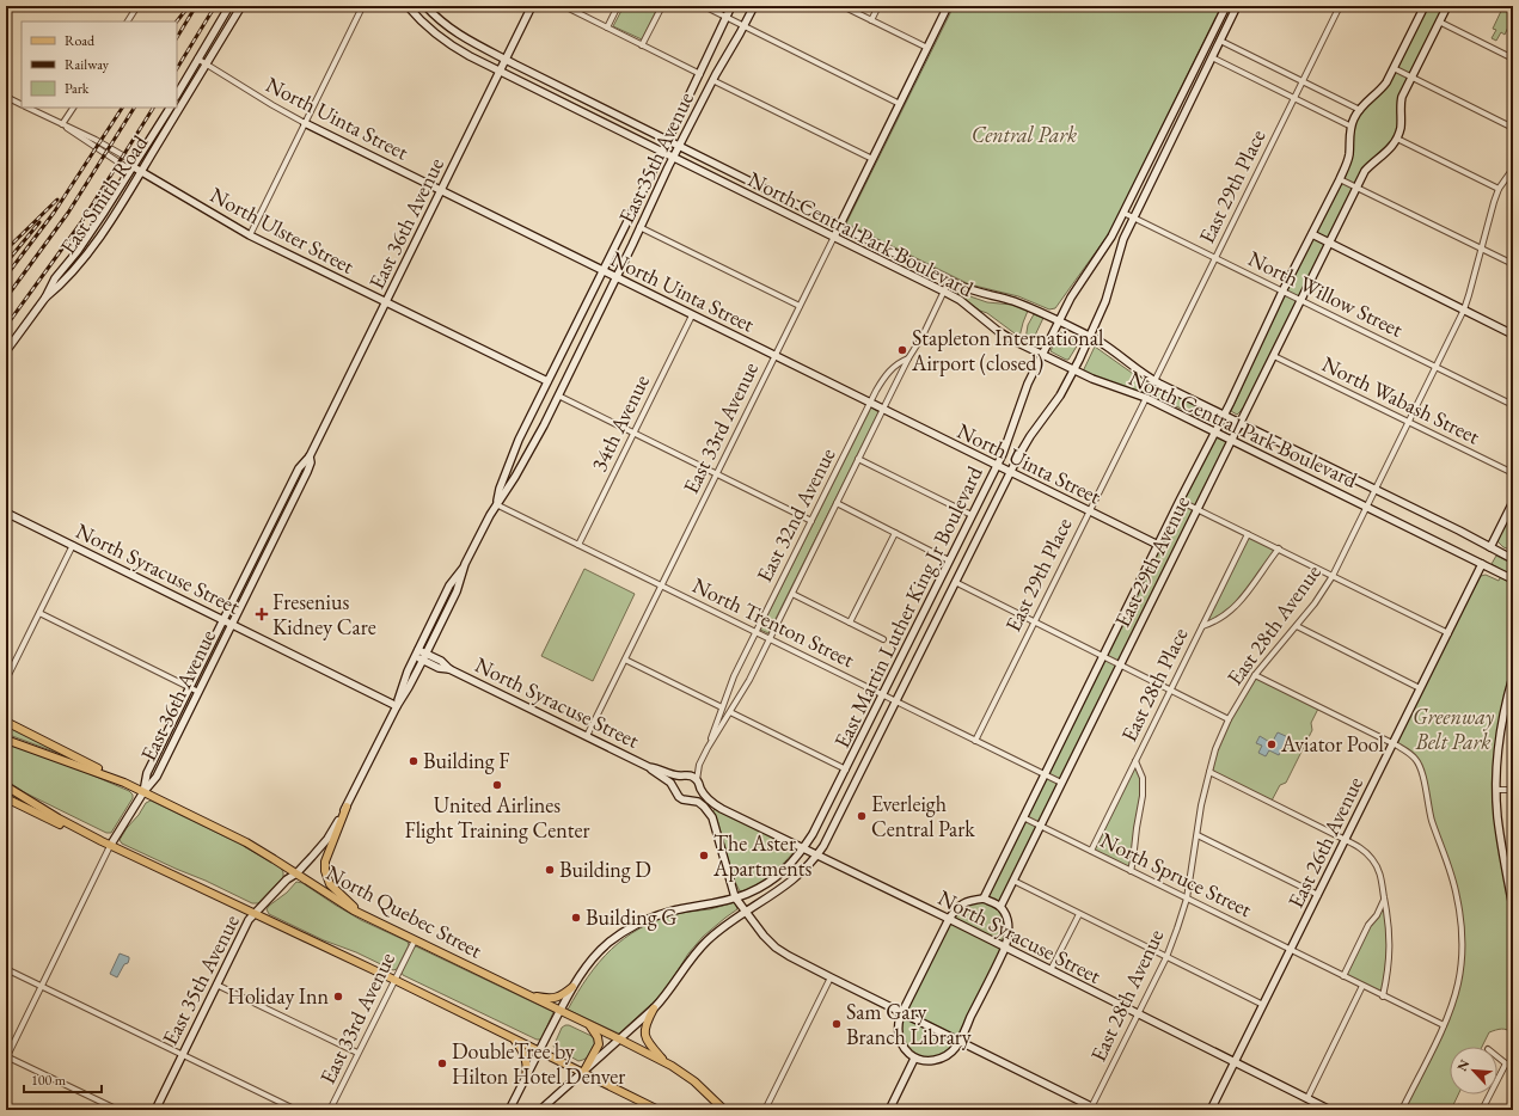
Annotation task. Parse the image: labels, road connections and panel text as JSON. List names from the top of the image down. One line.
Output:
{"streets":{"main road":["North Quebec Street"],"street":["North Uinta Street","East 35th Avenue","East 29th Place","East Smith Road","East 36th Avenue","North Ulster Street","North Central Park Boulevard","North Willow Street","North Wabash Street","34th Avenue","East 33rd Avenue","East 32nd Avenue","East 29th Avenue","North Syracuse Street","East Martin Luther King Jr Boulevard","North Trenton Street","East 28th Avenue","East 28th Place","East 26th Avenue","North Spruce Street"]},"crossings":[["North Uinta Street","East 35th Avenue"],["North Uinta Street","East 29th Place"],["North Uinta Street","East Smith Road"],["North Uinta Street","East 36th Avenue"],["North Uinta Street","34th Avenue"],["North Uinta Street","East 33rd Avenue"],["North Uinta Street","East 32nd Avenue"],["North Uinta Street","East 29th Avenue"],["North Uinta Street","East Martin Luther King Jr Boulevard"],["East 35th Avenue","North Ulster Street"],["East 35th Avenue","North Central Park Boulevard"],["East 35th Avenue","North Syracuse Street"],["East 35th Avenue","North Trenton Street"],["East 35th Avenue","North Quebec Street"],["East 29th Place","North Central Park Boulevard"],["East 29th Place","North Willow Street"],["East 29th Place","North Trenton Street"],["East Smith Road","North Ulster Street"],["East 36th Avenue","North Ulster Street"],["East 36th Avenue","North Central Park Boulevard"],["East 36th Avenue","North Syracuse Street"],["East 36th Avenue","North Quebec Street"],["North Central Park Boulevard","East 33rd Avenue"],["North Central Park Boulevard","East 29th Avenue"],["North Central Park Boulevard","East Martin Luther King Jr Boulevard"],["North Central Park Boulevard","East 28th Avenue"],["North Central Park Boulevard","East 26th Avenue"],["North Willow Street","East 29th Avenue"],["North Willow Street","East Martin Luther King Jr Boulevard"],["North Willow Street","East 28th Avenue"],["North Wabash Street","East 29th Avenue"],["North Wabash Street","East 28th Avenue"],["34th Avenue","North Trenton Street"],["East 33rd Avenue","North Syracuse Street"],["East 33rd Avenue","North Trenton Street"],["East 33rd Avenue","North Quebec Street"],["East 32nd Avenue","North Syracuse Street"],["East 32nd Avenue","North Trenton Street"],["East 29th Avenue","North Trenton Street"],["East 29th Avenue","North Spruce Street"],["North Syracuse Street","East Martin Luther King Jr Boulevard"],["North Syracuse Street","East 28th Avenue"],["North Syracuse Street","East 26th Avenue"],["East Martin Luther King Jr Boulevard","North Trenton Street"],["East Martin Luther King Jr Boulevard","North Quebec Street"],["East 28th Avenue","North Spruce Street"],["East 28th Place","North Spruce Street"],["East 26th Avenue","North Spruce Street"]],"parks":["Central Park","Greenway Belt Park"],"places":{"other":["Stapleton International Airport (closed)","Aviator Pool","Building F","United Airlines Flight Training Center","Everleigh Central Park","The Aster Apartments","Building D","Building G","Holiday Inn","Sam Gary Branch Library","DoubleTree by Hilton Hotel Denver"],"health":["Fresenius Kidney Care"]},"legend":["Road","Railway","Park"],"scale_bar":"100 m","north":"top left"}
